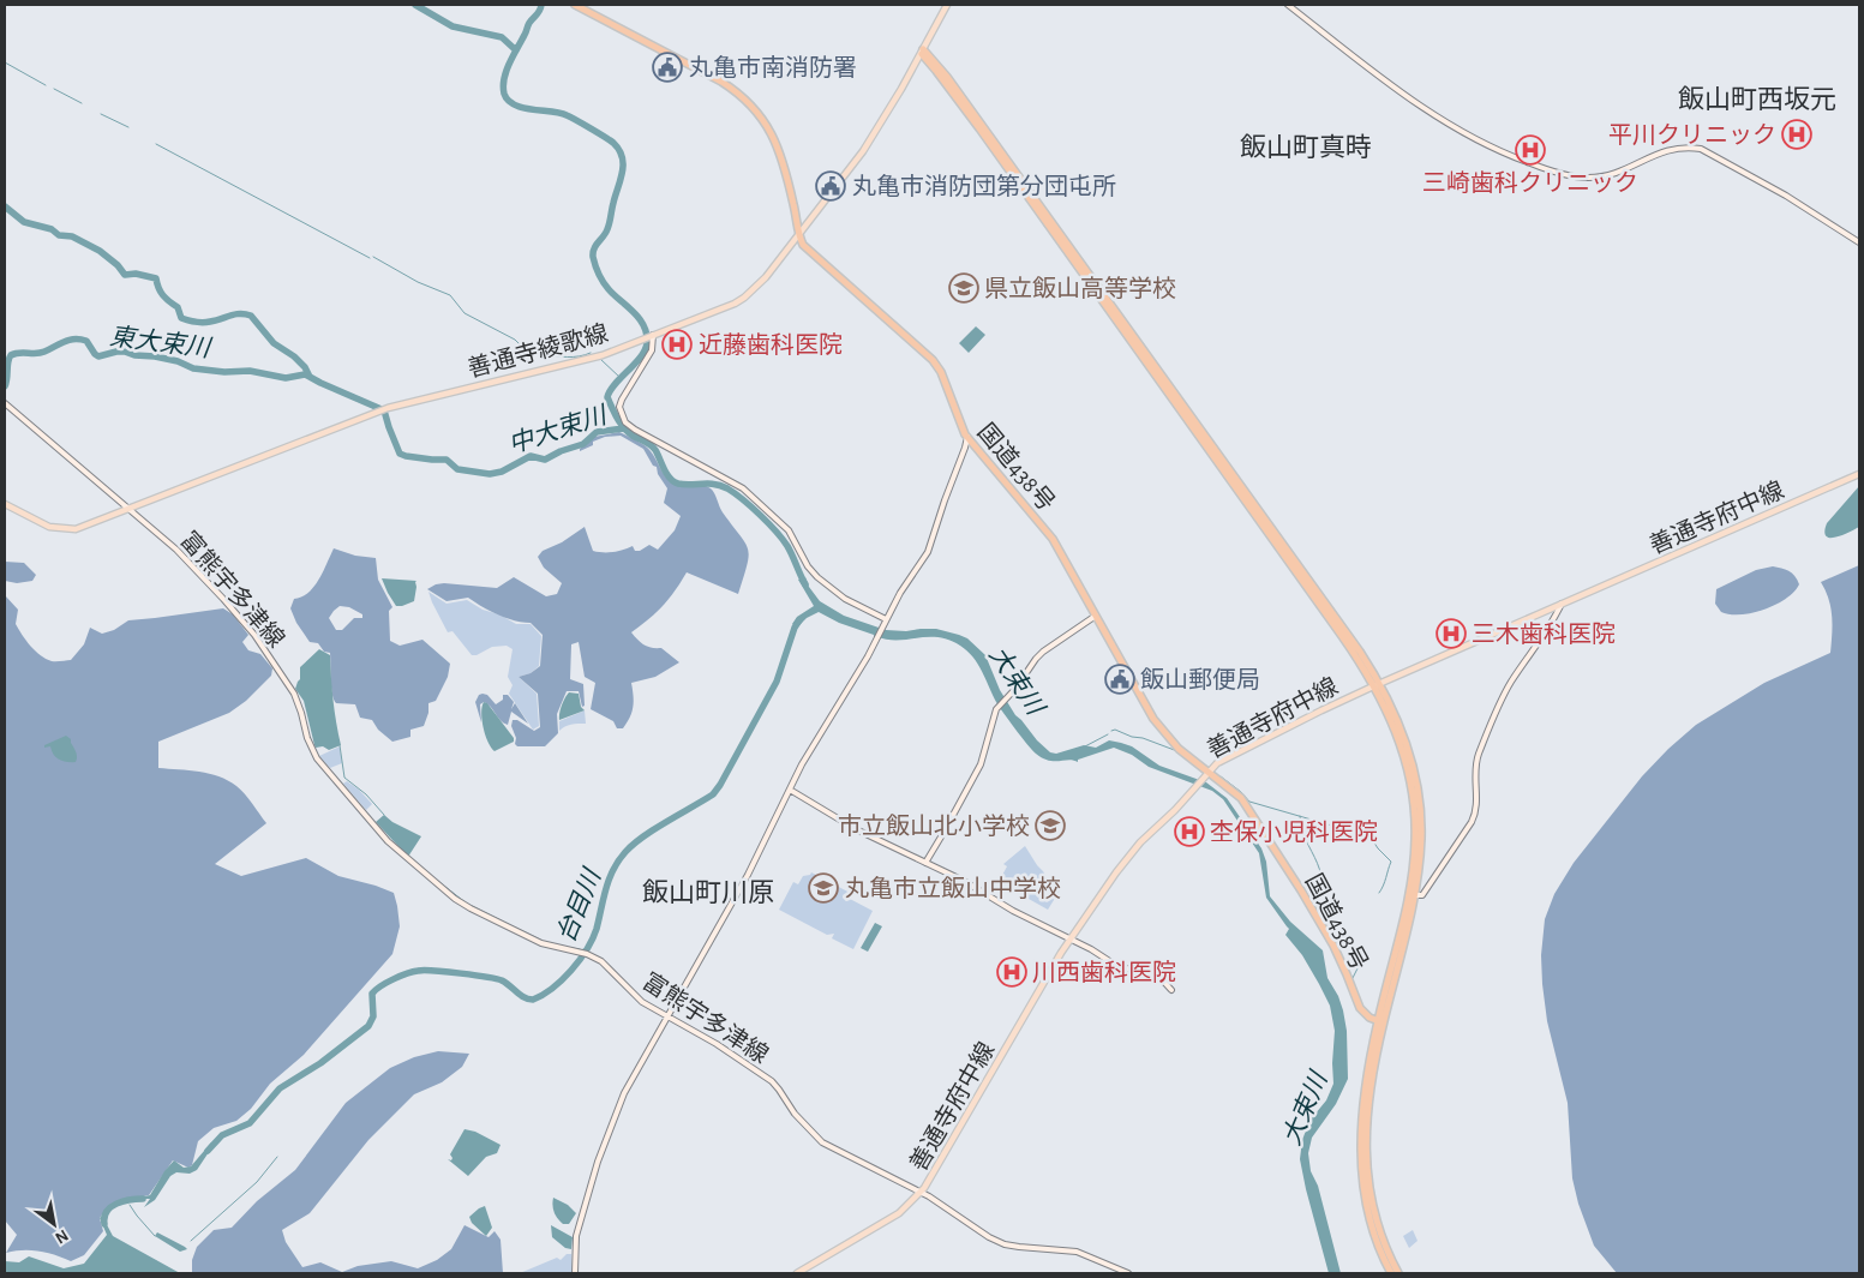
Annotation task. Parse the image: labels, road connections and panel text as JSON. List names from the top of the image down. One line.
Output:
{"streets":{"highway":["国道438号"],"main road":["善通寺綾歌線","善通寺府中線"],"street":["富熊宇多津線"]},"crossings":[["善通寺綾歌線","国道438号"],["善通寺綾歌線","富熊宇多津線"],["国道438号","善通寺府中線"],["善通寺府中線","富熊宇多津線"]],"districts":["飯山町西坂元","飯山町真時","飯山町川原"],"water":["東大束川","中大束川","大束川","台目川"],"places":{"public building":["丸亀市南消防署","丸亀市消防団第分団屯所","飯山郵便局"],"hospital":["平川クリニック","三崎歯科クリニック","近藤歯科医院","三木歯科医院","杢保小児科医院","川西歯科医院"],"school or university":["県立飯山高等学校","市立飯山北小学校","丸亀市立飯山中学校"]},"north":"bottom right"}
